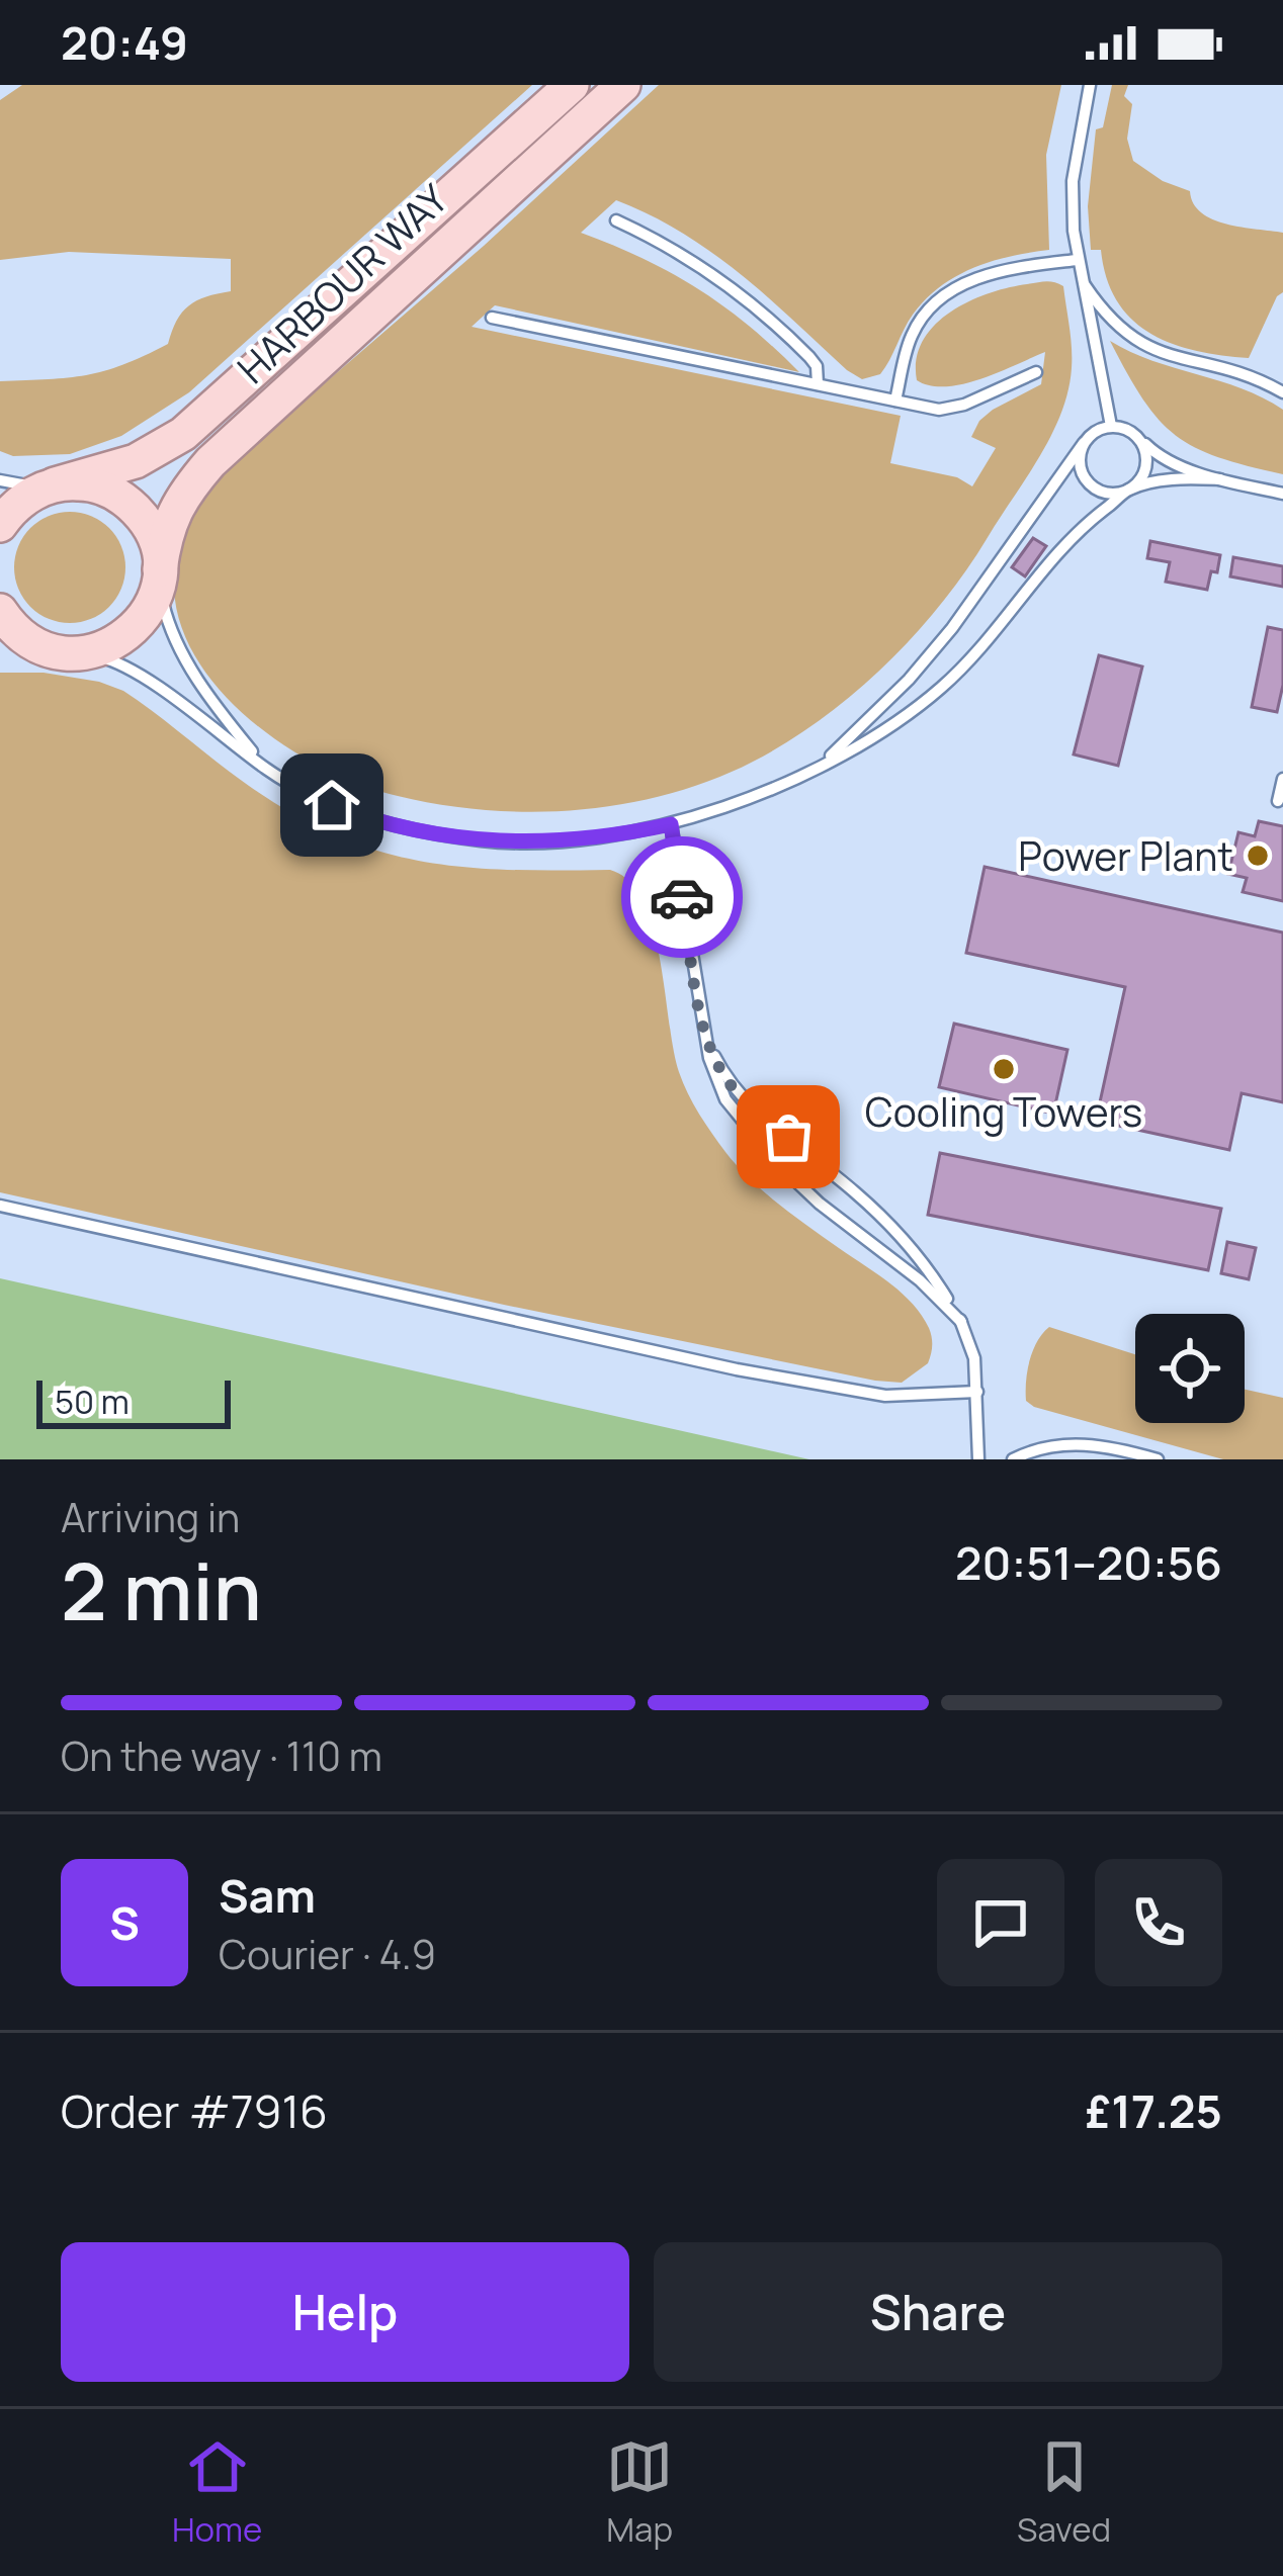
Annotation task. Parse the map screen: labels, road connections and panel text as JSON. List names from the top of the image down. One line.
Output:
{"streets":{"main road":["HARBOUR WAY"]},"places":["Power Plant","Cooling Towers"],"scale_bar":"50 m","page":{"status":"20:49","scale":"50 m","heading":["2 min","Arriving in","20:51–20:56"],"panel":["Sam","Courier · 4.9","Order #7916","£17.25"],"bar":"On the way · 110 m","round":"S","buttons":["Help","Share"],"tabs":["Home","Map","Saved"]}}
